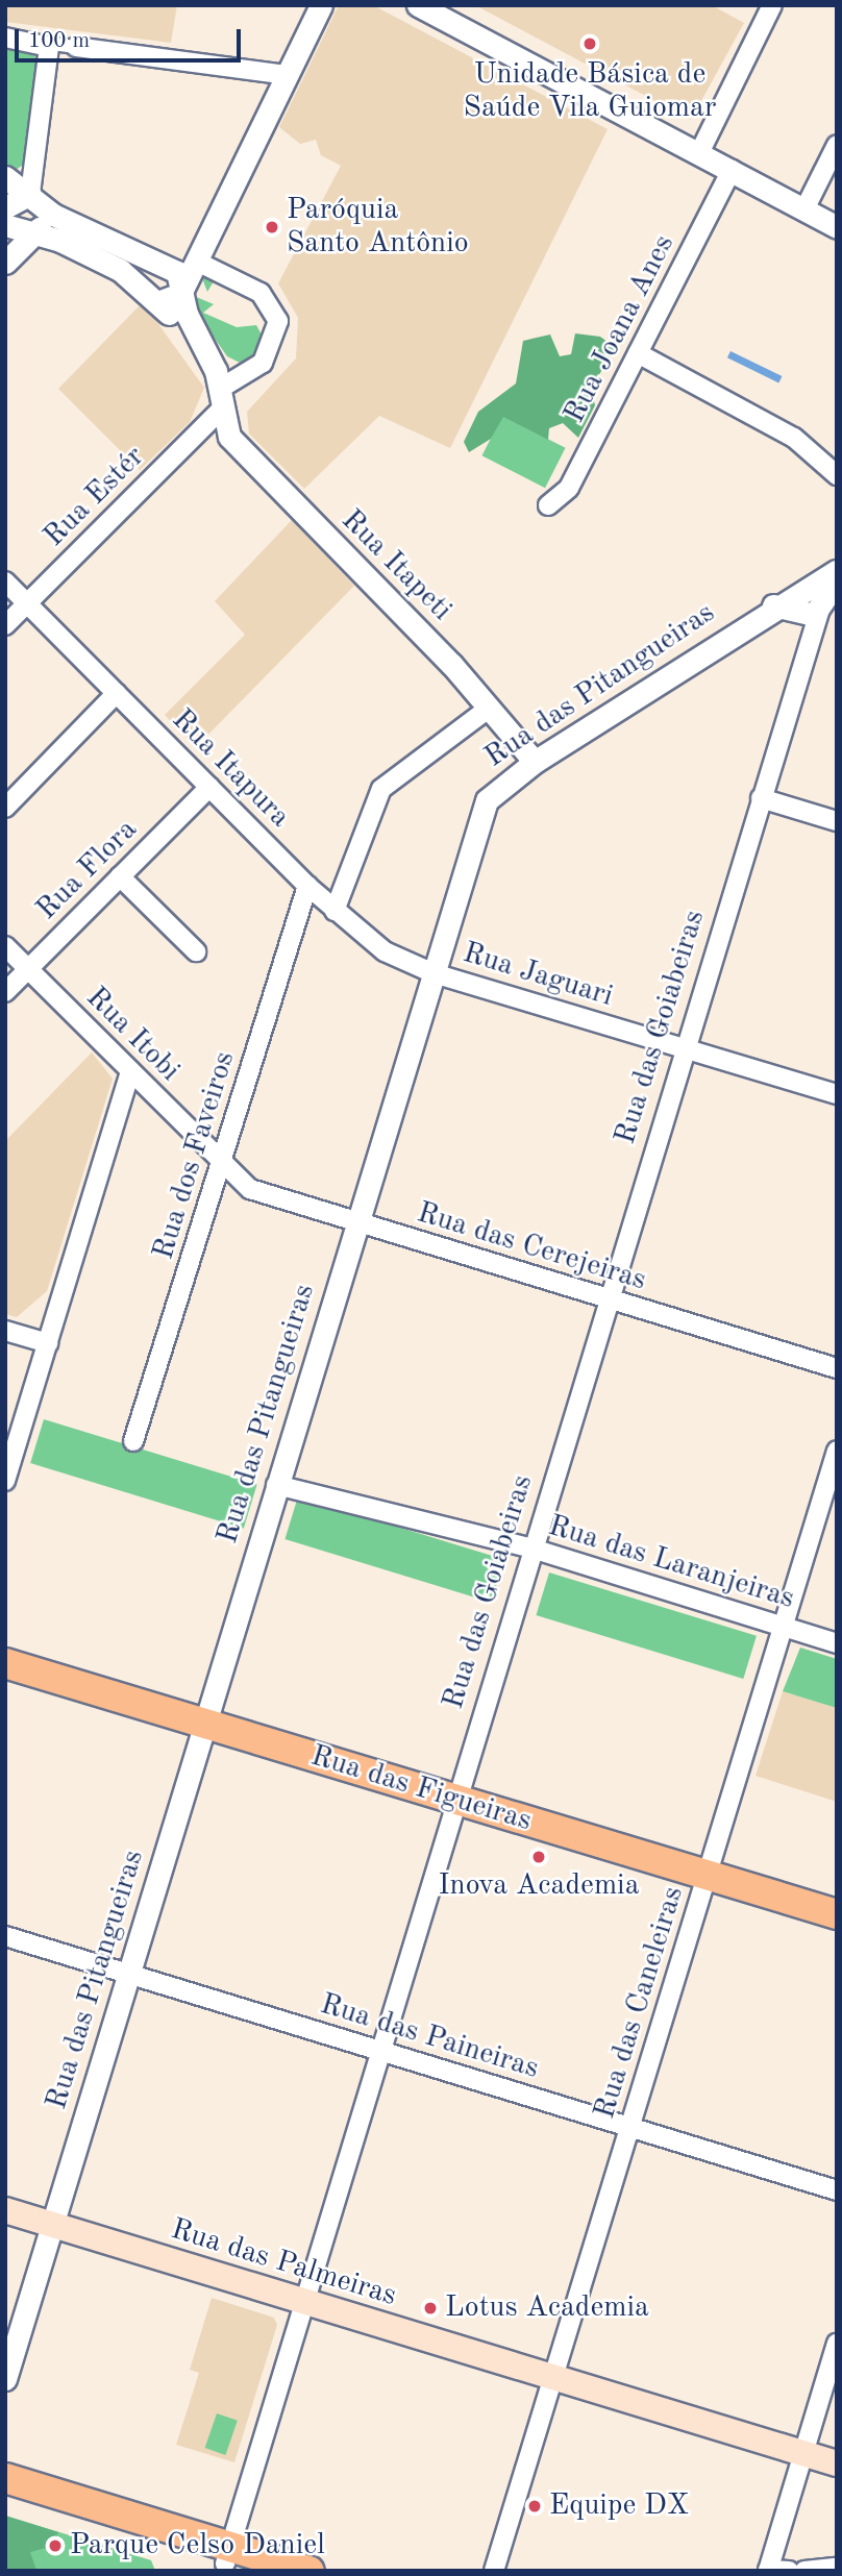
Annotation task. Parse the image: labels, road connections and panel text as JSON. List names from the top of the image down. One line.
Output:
{"streets":{"main road":["Rua das Figueiras","Rua das Palmeiras"],"street":["Rua Joana Anes","Rua Estér","Rua Itapeti","Rua das Pitangueiras","Rua Itapura","Rua Flora","Rua Jaguari","Rua das Goiabeiras","Rua Itobi","Rua dos Faveiros","Rua das Cerejeiras","Rua das Laranjeiras","Rua das Caneleiras","Rua das Paineiras"]},"crossings":[["Rua Estér","Rua Itapeti"],["Rua Estér","Rua Itapura"],["Rua Itapeti","Rua das Pitangueiras"],["Rua das Pitangueiras","Rua Itapura"],["Rua das Pitangueiras","Rua Jaguari"],["Rua das Pitangueiras","Rua das Goiabeiras"],["Rua das Pitangueiras","Rua das Cerejeiras"],["Rua das Pitangueiras","Rua das Laranjeiras"],["Rua das Pitangueiras","Rua das Figueiras"],["Rua das Pitangueiras","Rua das Paineiras"],["Rua das Pitangueiras","Rua das Palmeiras"],["Rua Itapura","Rua Flora"],["Rua Itapura","Rua Jaguari"],["Rua Itapura","Rua dos Faveiros"],["Rua Flora","Rua Itobi"],["Rua Jaguari","Rua das Goiabeiras"],["Rua das Goiabeiras","Rua das Cerejeiras"],["Rua das Goiabeiras","Rua das Laranjeiras"],["Rua das Goiabeiras","Rua das Figueiras"],["Rua das Goiabeiras","Rua das Paineiras"],["Rua das Goiabeiras","Rua das Palmeiras"],["Rua Itobi","Rua dos Faveiros"],["Rua Itobi","Rua das Cerejeiras"],["Rua dos Faveiros","Rua das Cerejeiras"],["Rua das Laranjeiras","Rua das Caneleiras"],["Rua das Figueiras","Rua das Caneleiras"],["Rua das Caneleiras","Rua das Paineiras"],["Rua das Caneleiras","Rua das Palmeiras"]],"places":["Unidade Básica de Saúde Vila Guiomar","Paróquia Santo Antônio","Inova Academia","Lotus Academia","Equipe DX","Parque Celso Daniel"],"scale_bar":"100 m"}
